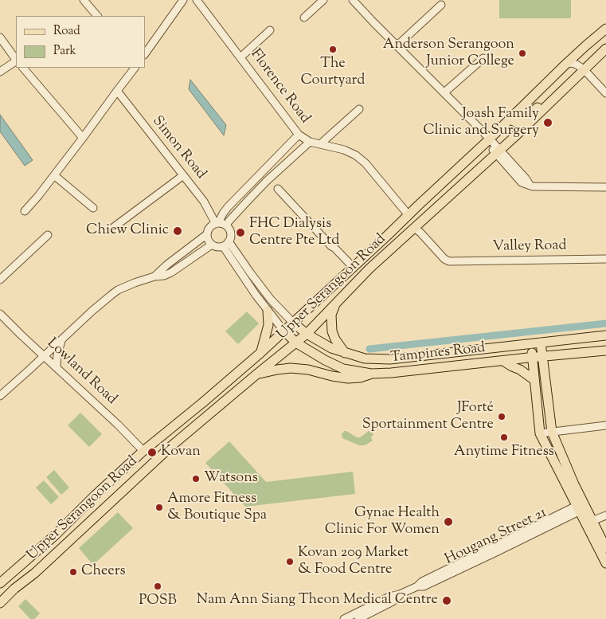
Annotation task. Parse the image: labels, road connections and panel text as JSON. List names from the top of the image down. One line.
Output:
{"streets":{"main road":["Upper Serangoon Road","Tampines Road"],"street":["Florence Road","Simon Road","Valley Road","Lowland Road","Hougang Street 21"]},"crossings":[["Florence Road","Upper Serangoon Road"],["Valley Road","Upper Serangoon Road"],["Upper Serangoon Road","Tampines Road"],["Upper Serangoon Road","Lowland Road"]],"places":["The Courtyard","Anderson Serangoon Junior College","Joash Family Clinic and Surgery","Chiew Clinic","FHC Dialysis Centre Pte Ltd","JForté Sportainment Centre","Anytime Fitness","Kovan","Watsons","Amore Fitness & Boutique Spa","Gynae Health Clinic For Women","Kovan 209 Market & Food Centre","Cheers","POSB","Nam Ann Siang Theon Medical Centre"],"legend":["Road","Park"]}
